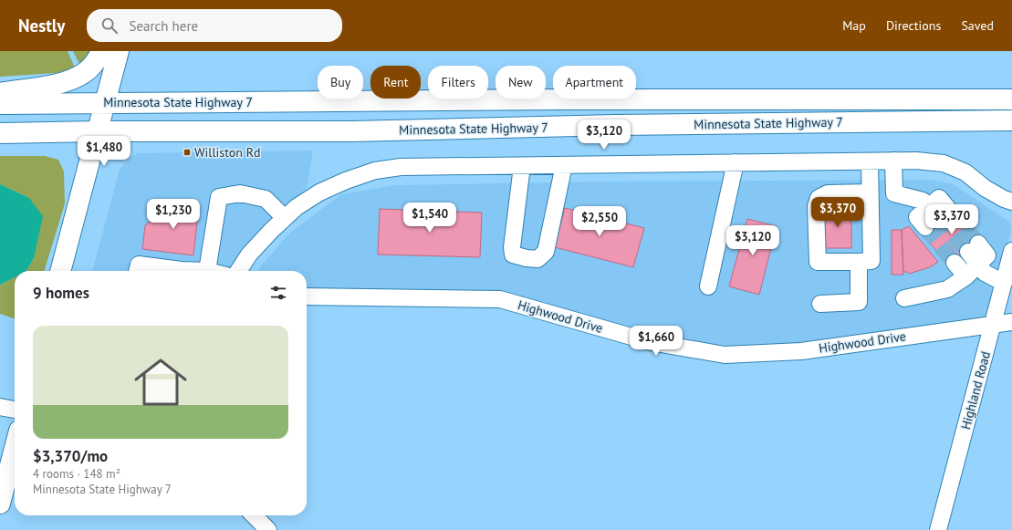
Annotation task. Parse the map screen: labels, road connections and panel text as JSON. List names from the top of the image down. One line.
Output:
{"streets":{"main road":["Minnesota State Highway 7"],"street":["Highwood Drive","Highland Road"]},"crossings":[["Highwood Drive","Highland Road"]],"places":{"transit":["Williston Rd"]},"page":{"header":"Nestly","search":"Search here","nav":["Map","Directions","Saved"],"chip":["Buy","Rent","Filters","New","Apartment"],"price":["$3,120","$1,480","$3,370","$1,230","$1,540","$3,370","$2,550","$3,120","$1,660"],"heading":"9 homes","list":[{"name":"$3,370/mo","note":"4 rooms · 148 m² · Minnesota State Highway 7"}]}}
